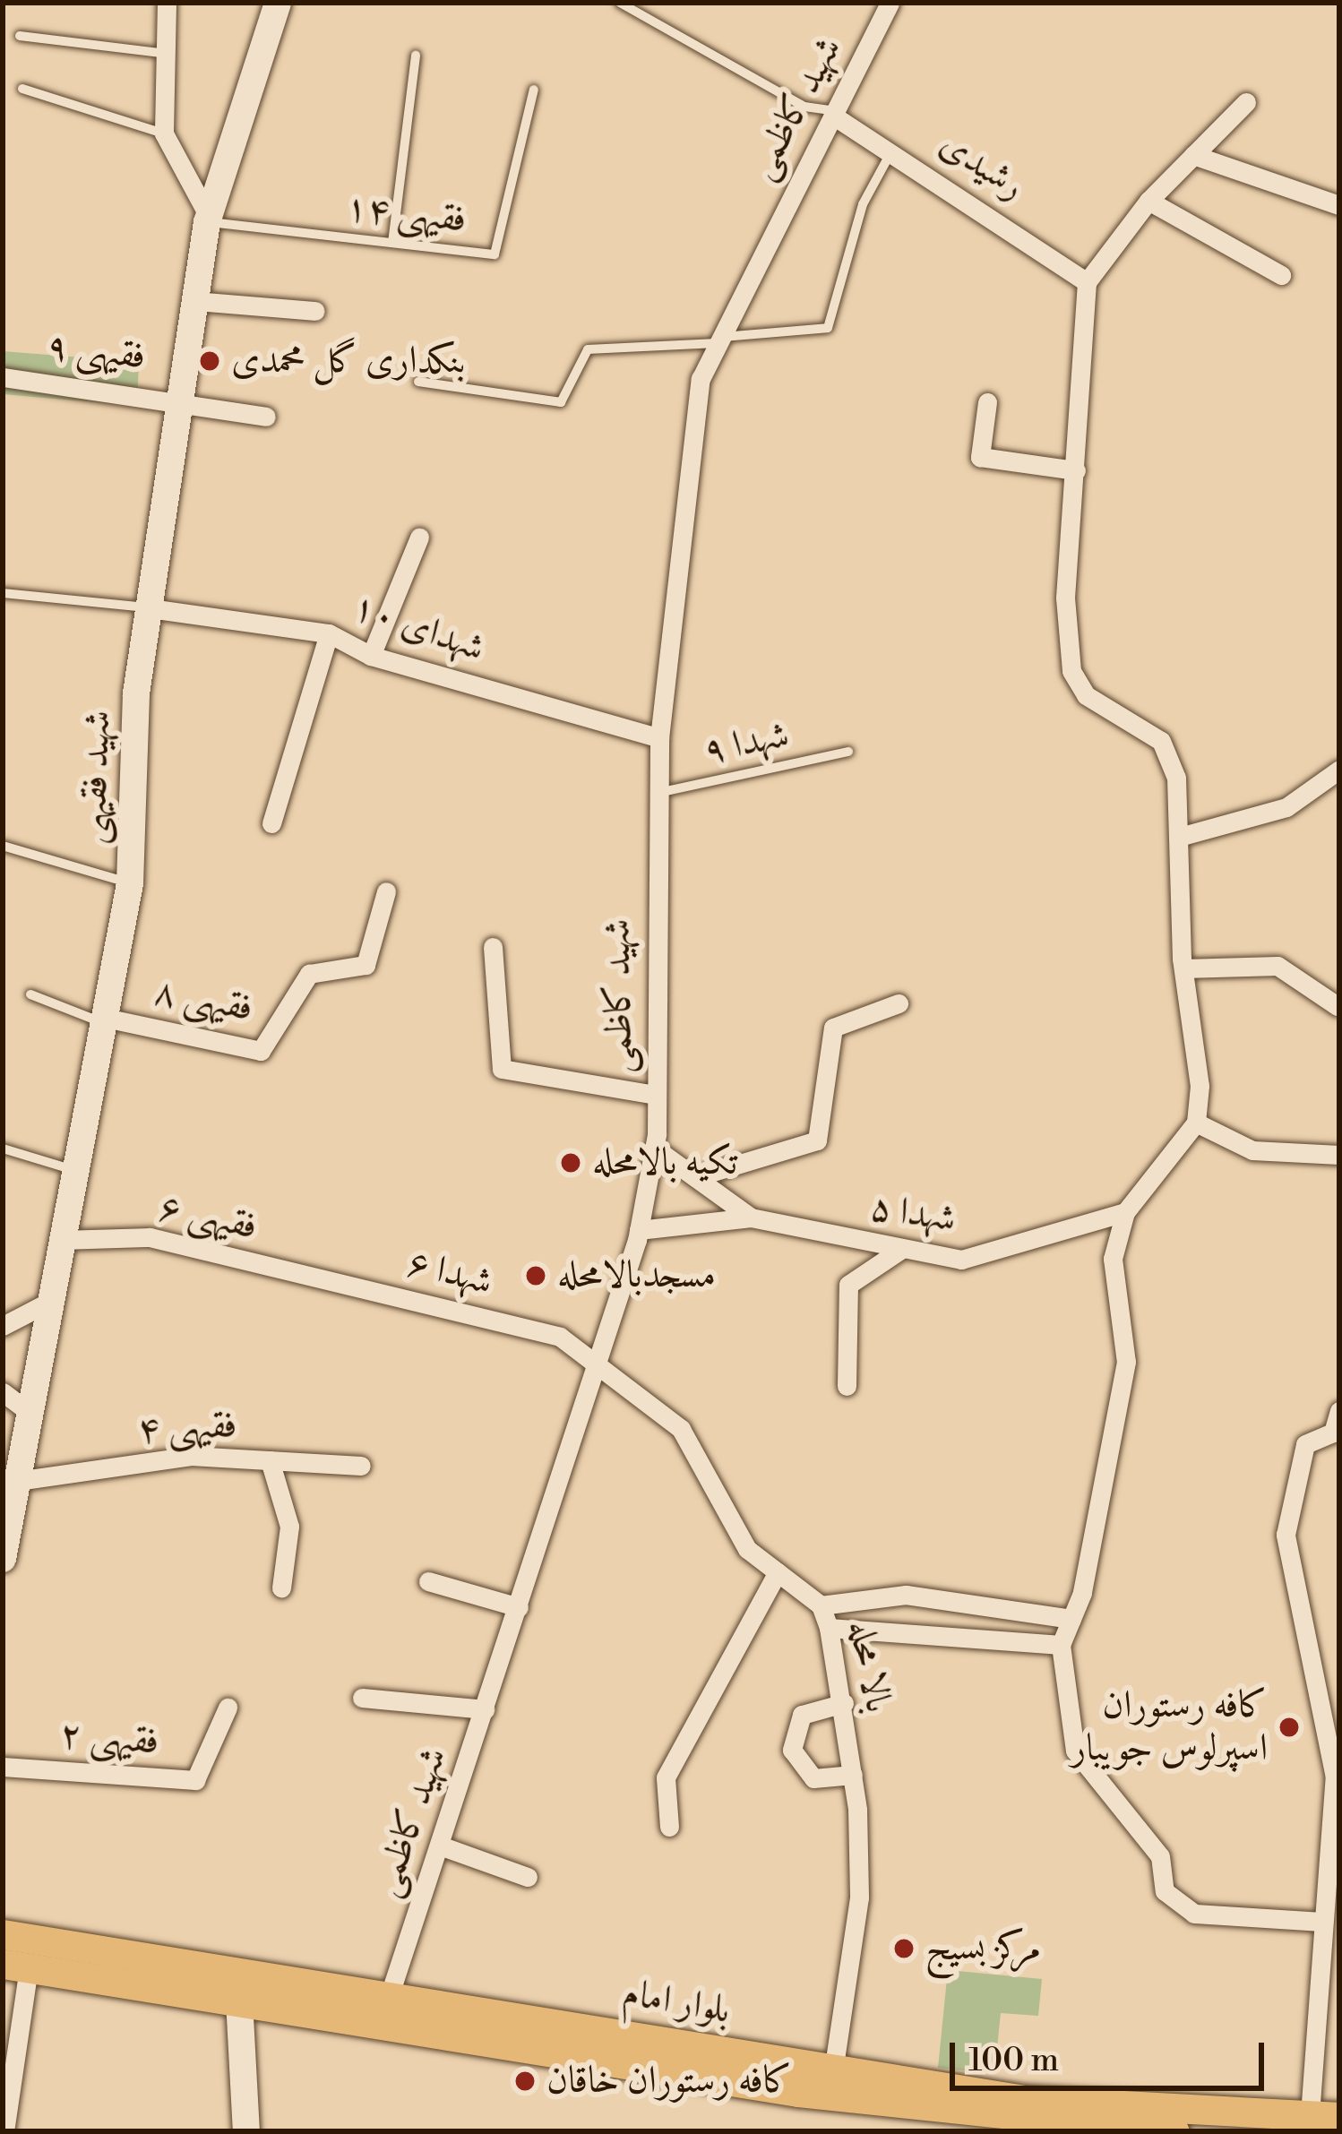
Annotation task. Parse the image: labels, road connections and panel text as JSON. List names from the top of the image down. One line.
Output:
{"streets":{"main road":["شهید فقیهی","بلوار امام"],"street":["شهید کاظمی","رشیدی","فقیهی ۹","شهدای ۱۰","فقیهی ۸","شهدا ۵","فقیهی ۶","شهدا ۶","فقیهی ۴","بالا محله","فقیهی ۲"],"lane":["فقیهی ۱۴","شهدا ۹"]},"crossings":[["شهید کاظمی","رشیدی"],["شهید کاظمی","شهدای ۱۰"],["شهید کاظمی","شهدا ۹"],["شهید کاظمی","شهدا ۵"],["شهید کاظمی","شهدا ۶"],["شهید کاظمی","بالا محله"],["شهید کاظمی","بلوار امام"],["فقیهی ۱۴","شهید فقیهی"],["فقیهی ۹","شهید فقیهی"],["شهدای ۱۰","شهید فقیهی"],["شهید فقیهی","فقیهی ۸"],["شهید فقیهی","فقیهی ۶"],["شهید فقیهی","فقیهی ۴"],["فقیهی ۶","شهدا ۶"],["شهدا ۶","بالا محله"],["بالا محله","بلوار امام"]],"places":["بنکداری گل محمدی","تکیه بالامحله","مسجدبالامحله","کافه رستوران اسپرلوس جویبار","مرکز بسیج","کافه رستوران خاقان"],"scale_bar":"100 m"}
